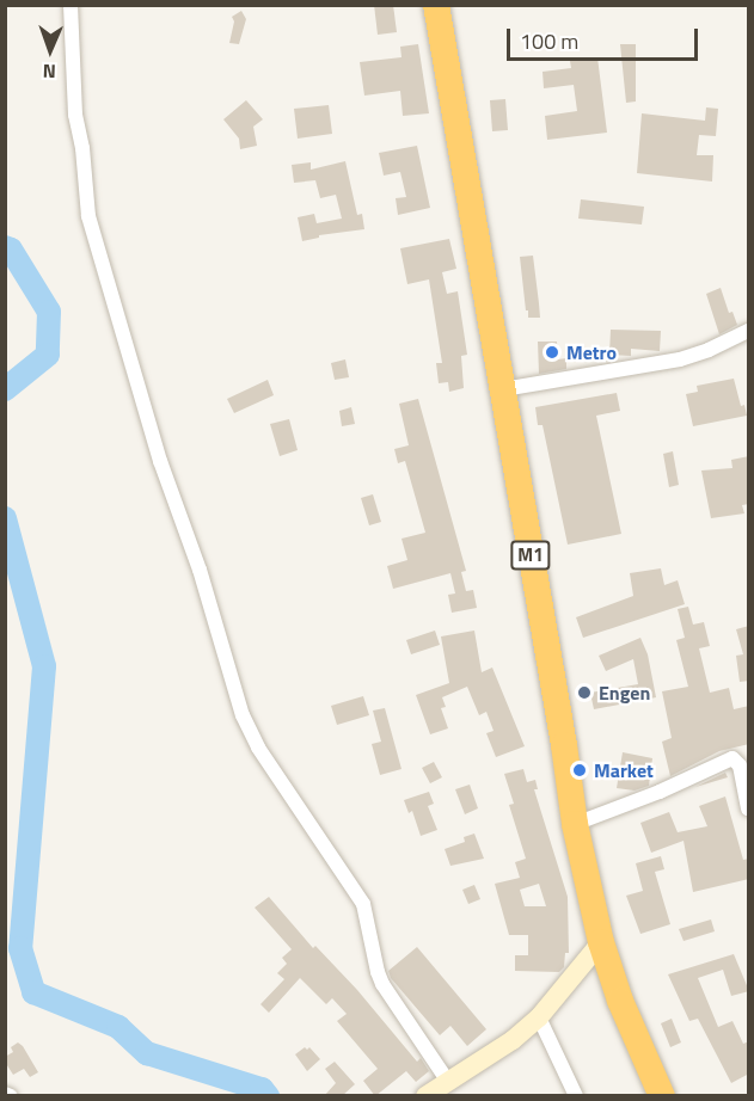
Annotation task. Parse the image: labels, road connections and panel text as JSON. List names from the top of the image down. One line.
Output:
{"streets":{"highway":["M1"]},"places":["Metro","Engen","Market"],"scale_bar":"100 m","north":"bottom"}
